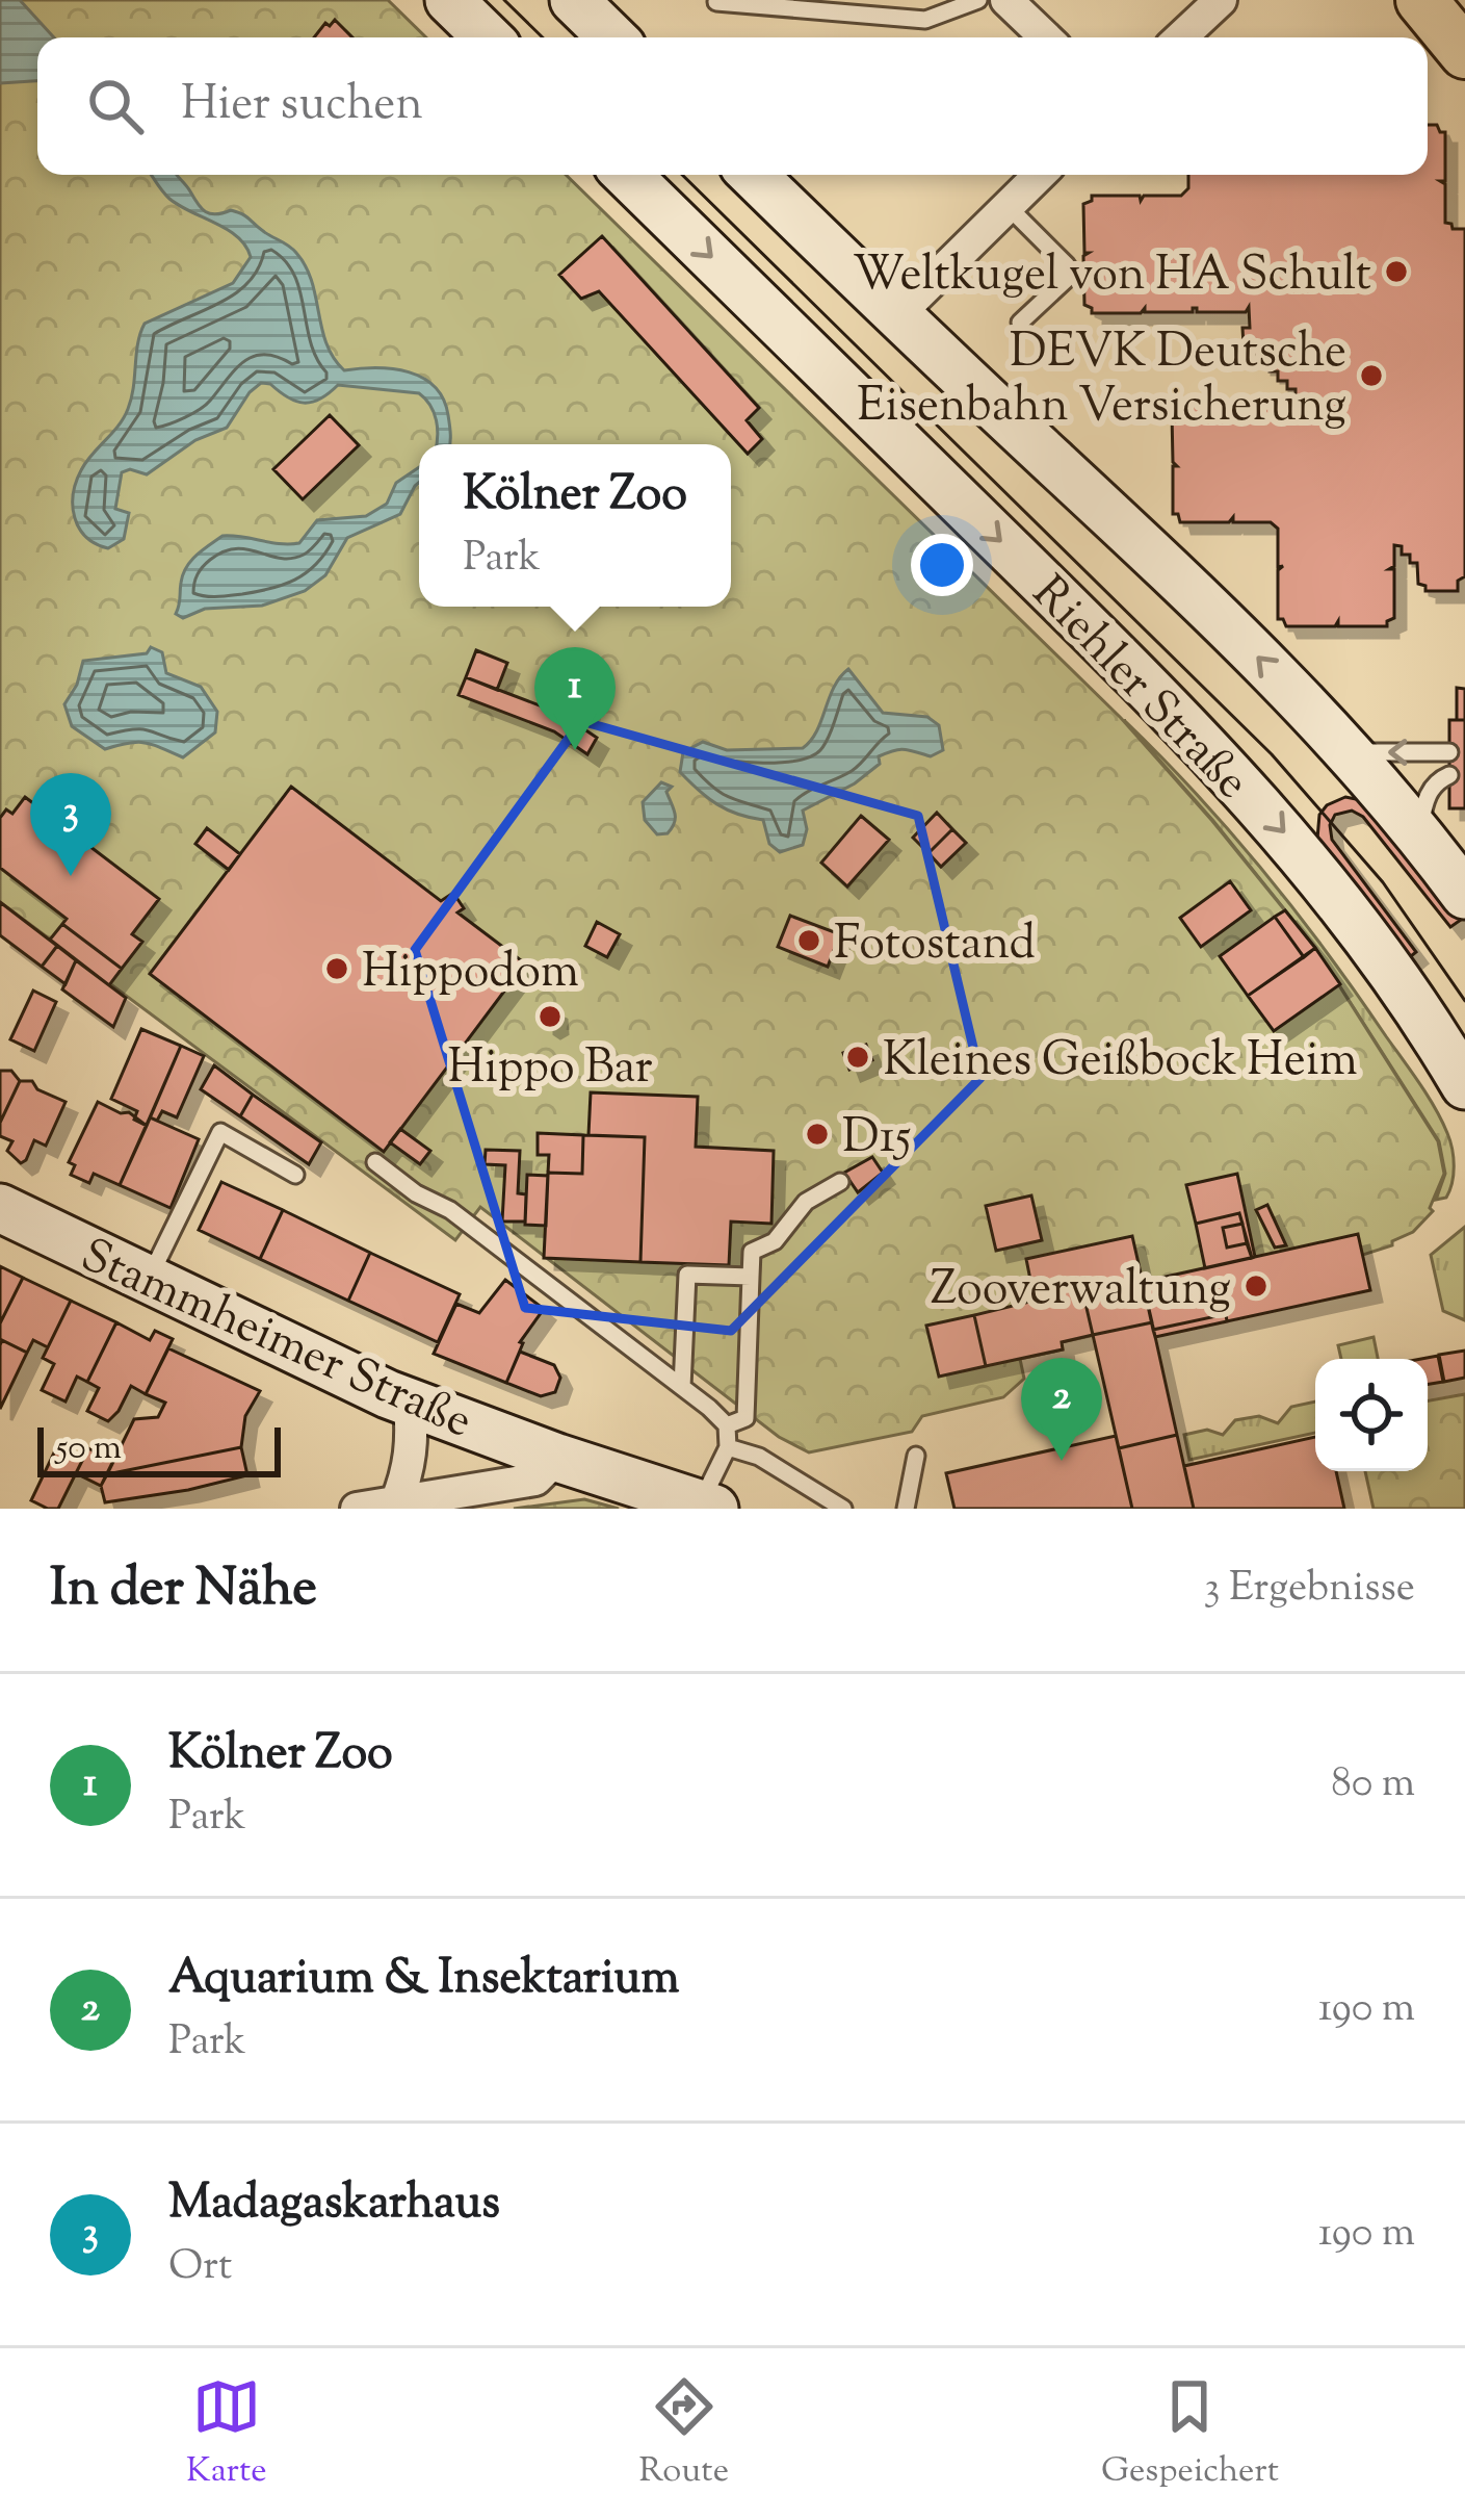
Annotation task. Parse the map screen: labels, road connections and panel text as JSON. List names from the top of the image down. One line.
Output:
{"streets":{"main road":["Riehler Straße","Stammheimer Straße"]},"places":["Weltkugel von HA Schult","DEVK Deutsche Eisenbahn Versicherung","Fotostand","Hippodom","Hippo Bar","Kleines Geißbock Heim","D15","Zooverwaltung"],"scale_bar":"50 m","page":{"search":"Hier suchen","popup":["Kölner Zoo","Park"],"pins":["1","3","2"],"scale":"50 m","heading":["In der Nähe","3 Ergebnisse"],"list":[{"mark":"1","name":"Kölner Zoo","note":"Park","value":"80 m"},{"mark":"2","name":"Aquarium & Insektarium","note":"Park","value":"190 m"},{"mark":"3","name":"Madagaskarhaus","note":"Ort","value":"190 m"}],"nav":["Karte","Route","Gespeichert"]}}
